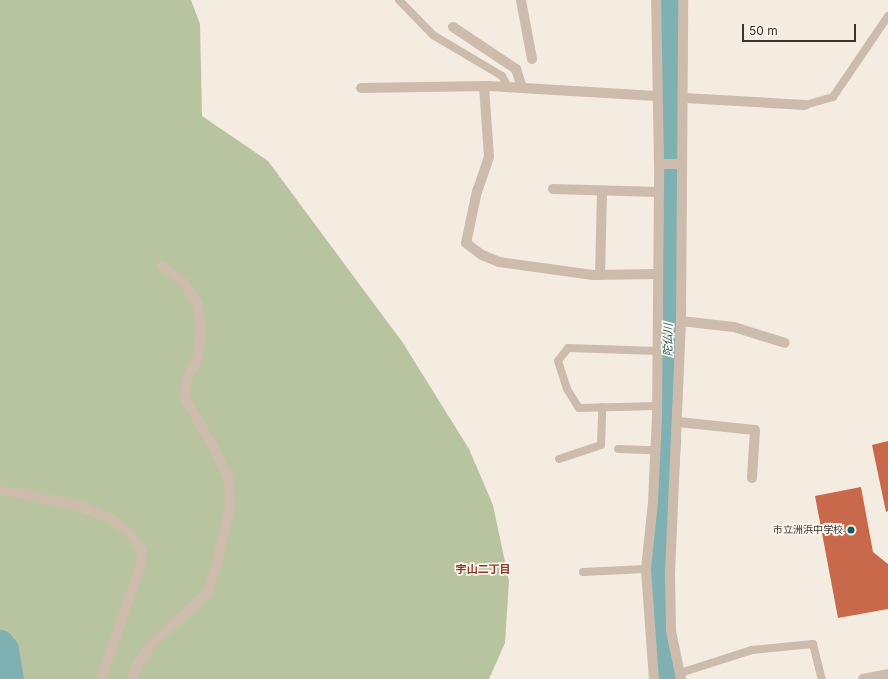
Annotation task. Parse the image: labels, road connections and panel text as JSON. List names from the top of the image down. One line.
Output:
{"districts":["宇山二丁目"],"water":["陀仏川"],"places":["市立洲浜中学校"],"scale_bar":"50 m"}
